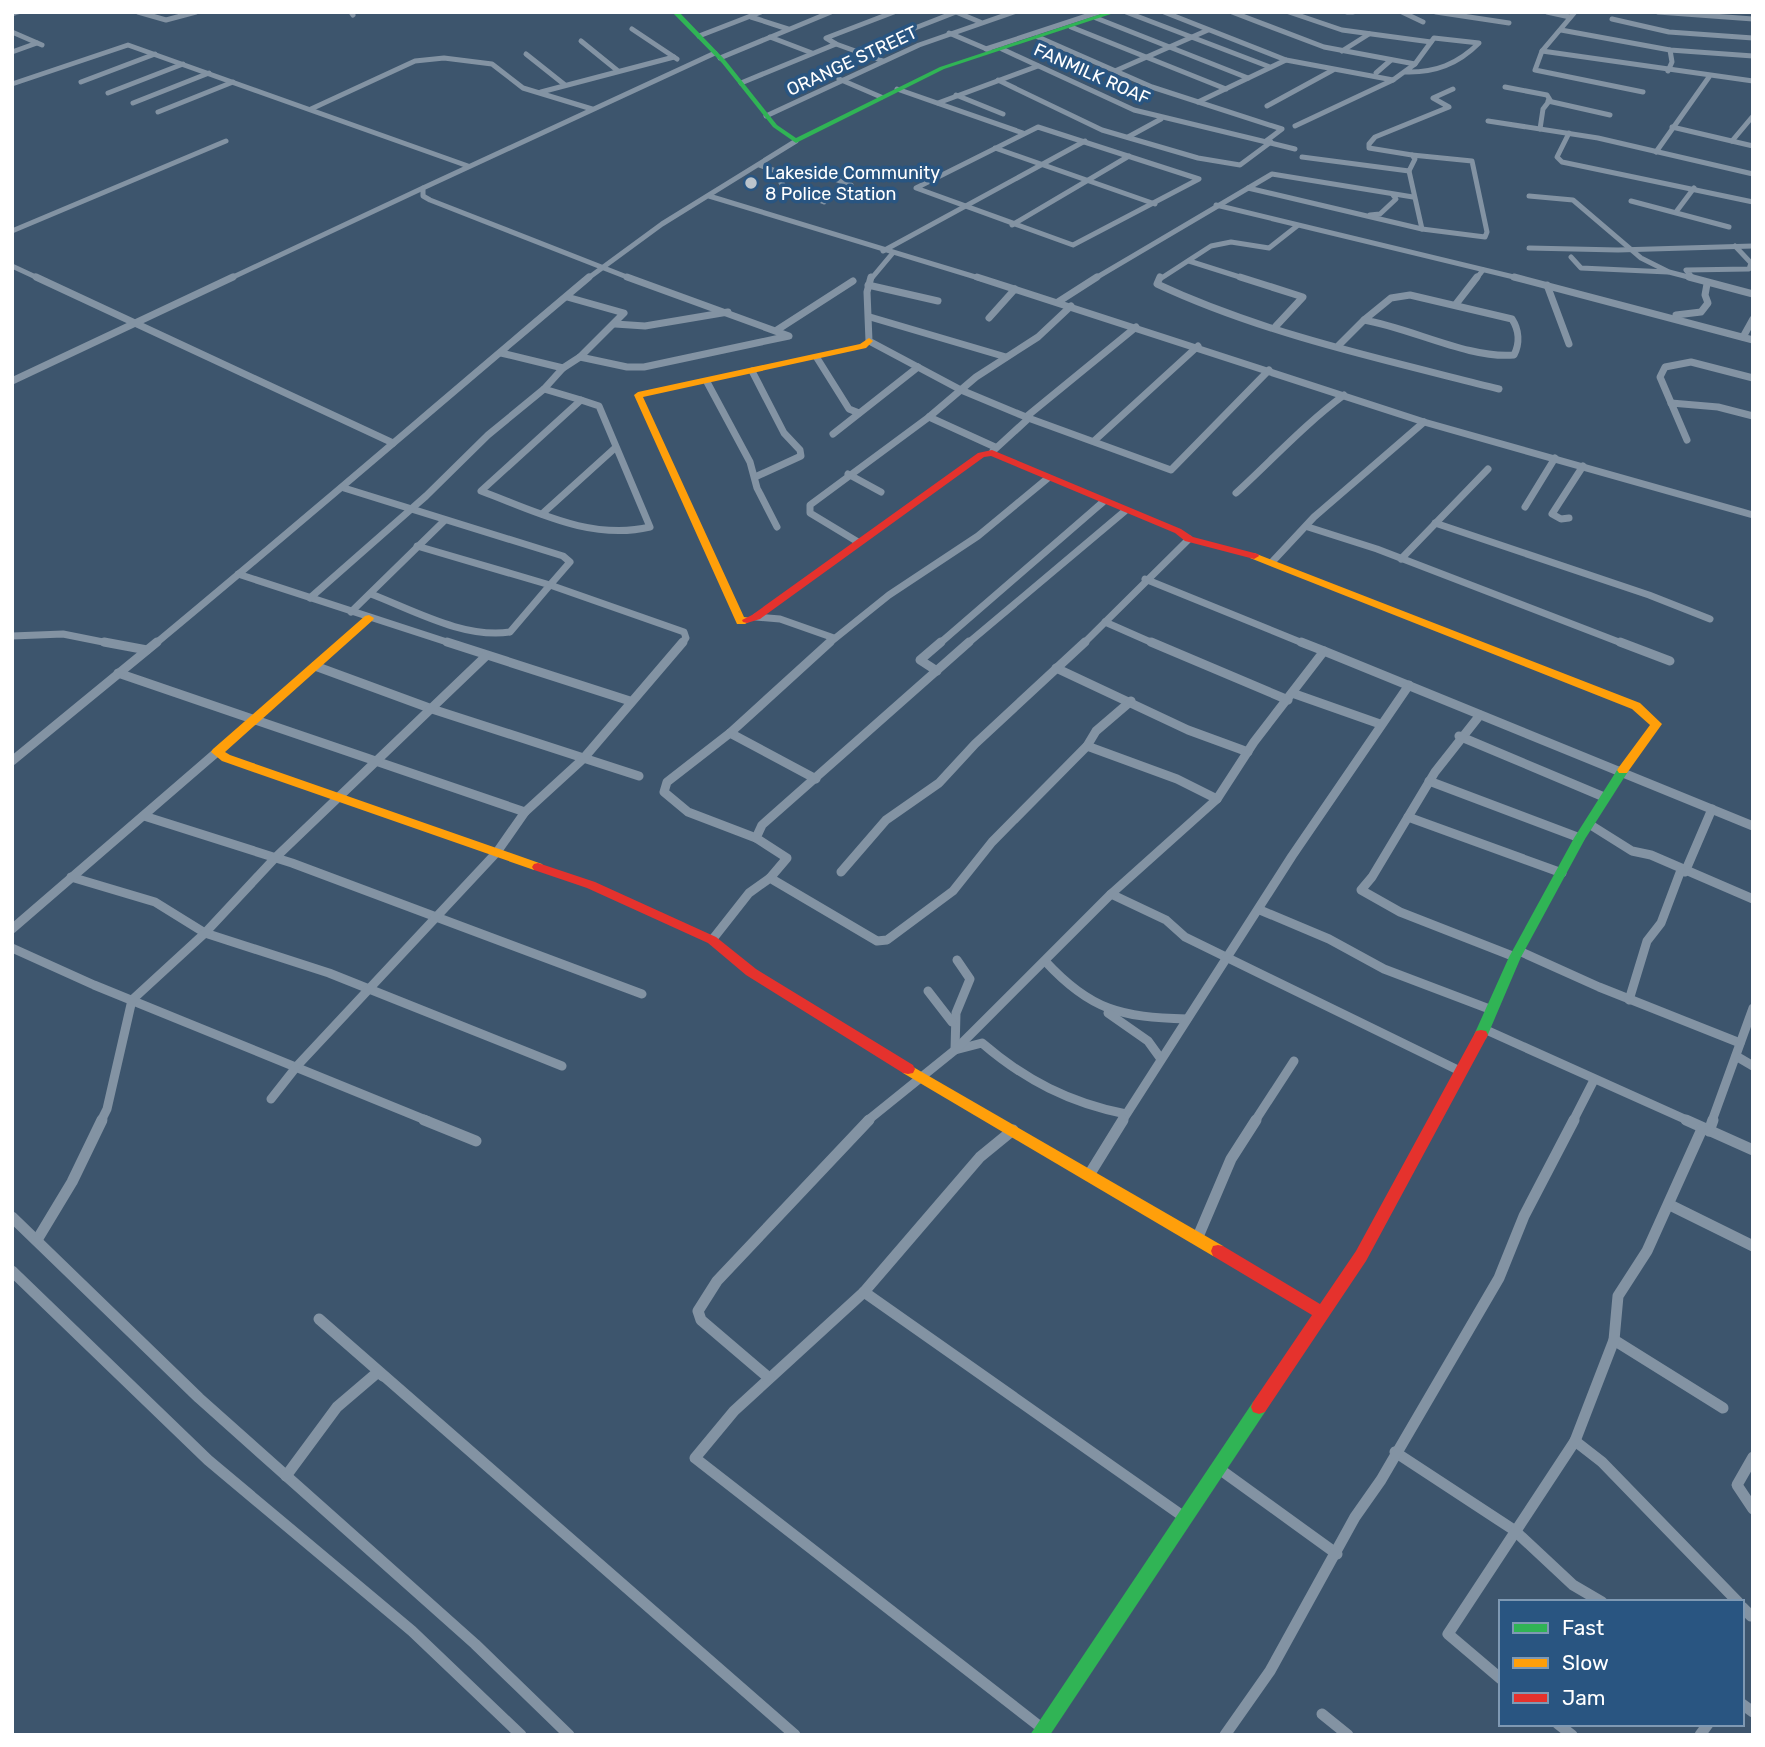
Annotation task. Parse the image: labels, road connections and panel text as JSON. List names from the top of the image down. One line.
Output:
{"streets":{"street":["ORANGE STREET","FANMILK ROAF"]},"crossings":[["ORANGE STREET","FANMILK ROAF"]],"places":["Lakeside Community 8 Police Station"],"legend":["Fast","Slow","Jam"]}
